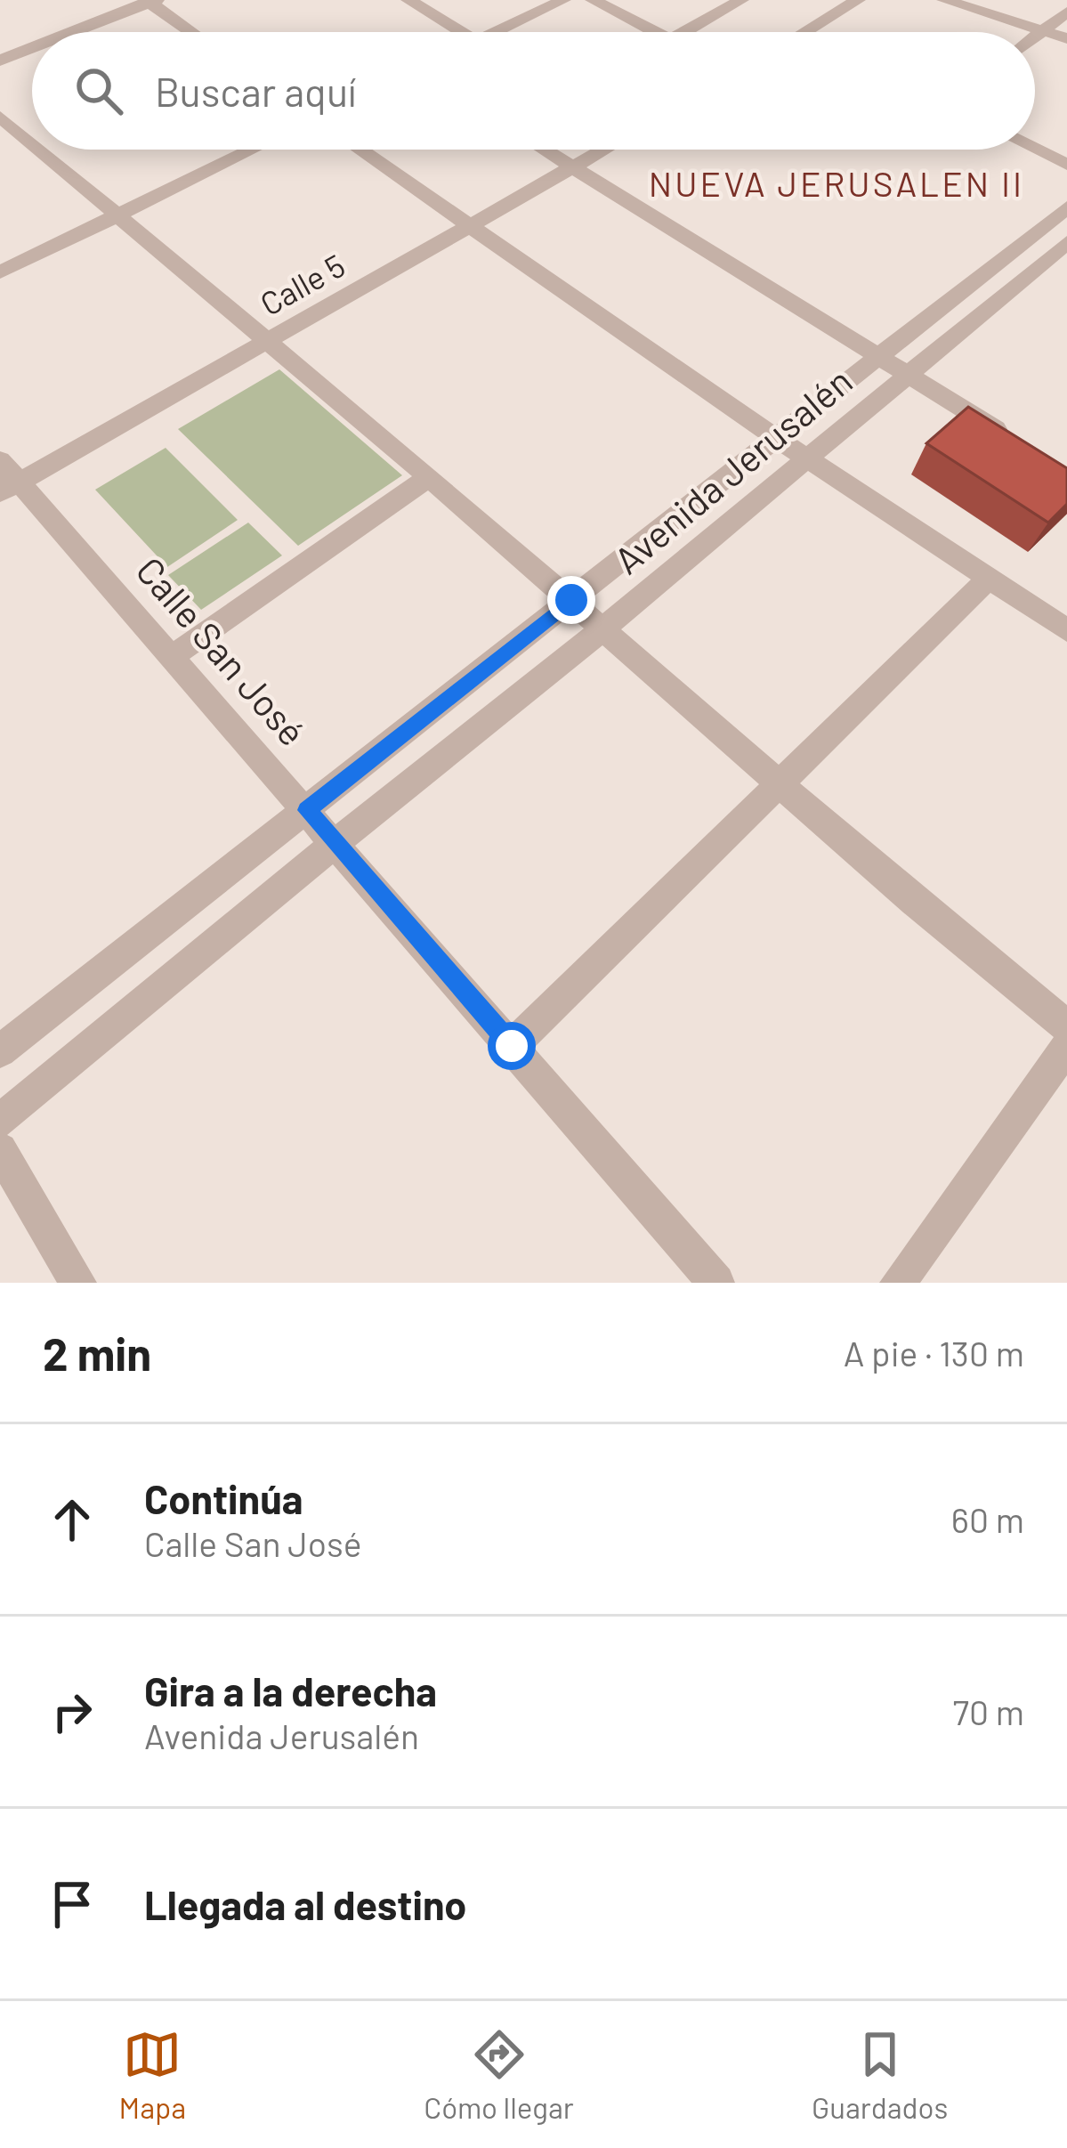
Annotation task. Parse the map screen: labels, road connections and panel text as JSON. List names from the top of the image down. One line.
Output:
{"streets":{"street":["Calle 5","Avenida Jerusalén","Calle San José"]},"crossings":[["Calle 5","Calle San José"],["Avenida Jerusalén","Calle San José"]],"districts":["NUEVA JERUSALEN II"],"page":{"search":"Buscar aquí","heading":["2 min","A pie · 130 m"],"list":[["Continúa","Calle San José","60 m"],["Gira a la derecha","Avenida Jerusalén","70 m"],"Llegada al destino"],"nav":["Mapa","Cómo llegar","Guardados"]}}
